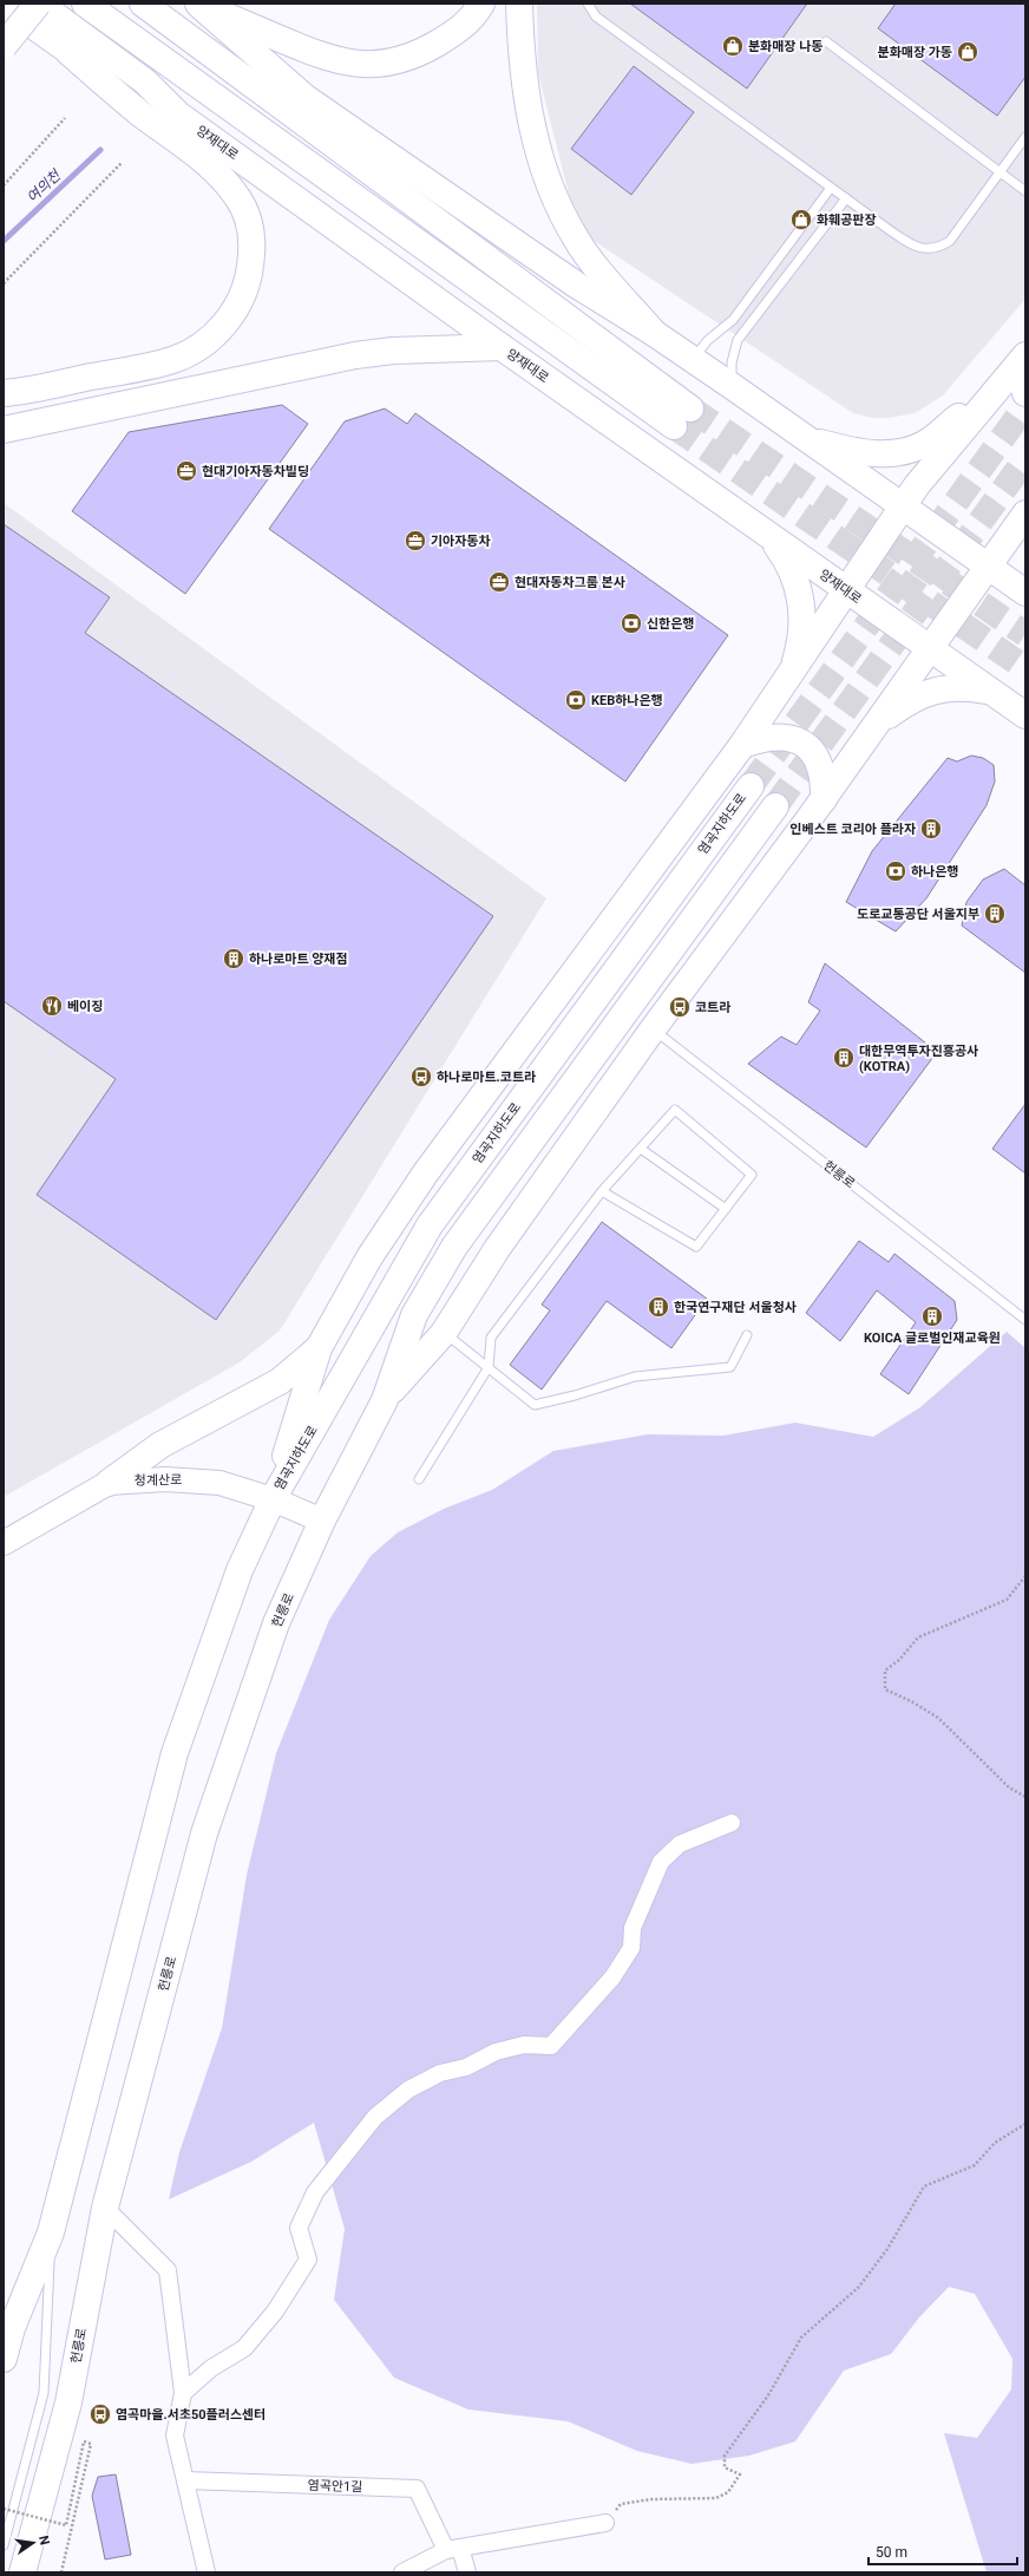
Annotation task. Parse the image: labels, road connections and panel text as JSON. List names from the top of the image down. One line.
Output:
{"streets":{"main road":["양재대로","염곡지하도로","헌릉로","청계산로"],"street":["염곡안1길"]},"crossings":[["염곡지하도로","청계산로"],["헌릉로","청계산로"]],"water":["여의천"],"places":{"shop":["분화매장 나동","분화매장 가동","화훼공판장"],"office":["현대기아자동차빌딩","기아자동차","현대자동차그룹 본사"],"bank":["신한은행","KEB하나은행","하나은행"],"building":["인베스트 코리아 플라자","도로교통공단 서울지부","하나로마트 양재점","대한무역투자진흥공사 (KOTRA)","한국연구재단 서울청사","KOICA 글로벌인재교육원"],"restaurant":["베이징"],"bus stop":["코트라","하나로마트.코트라","염곡마을.서초50플러스센터"]},"scale_bar":"50 m","north":"right"}
